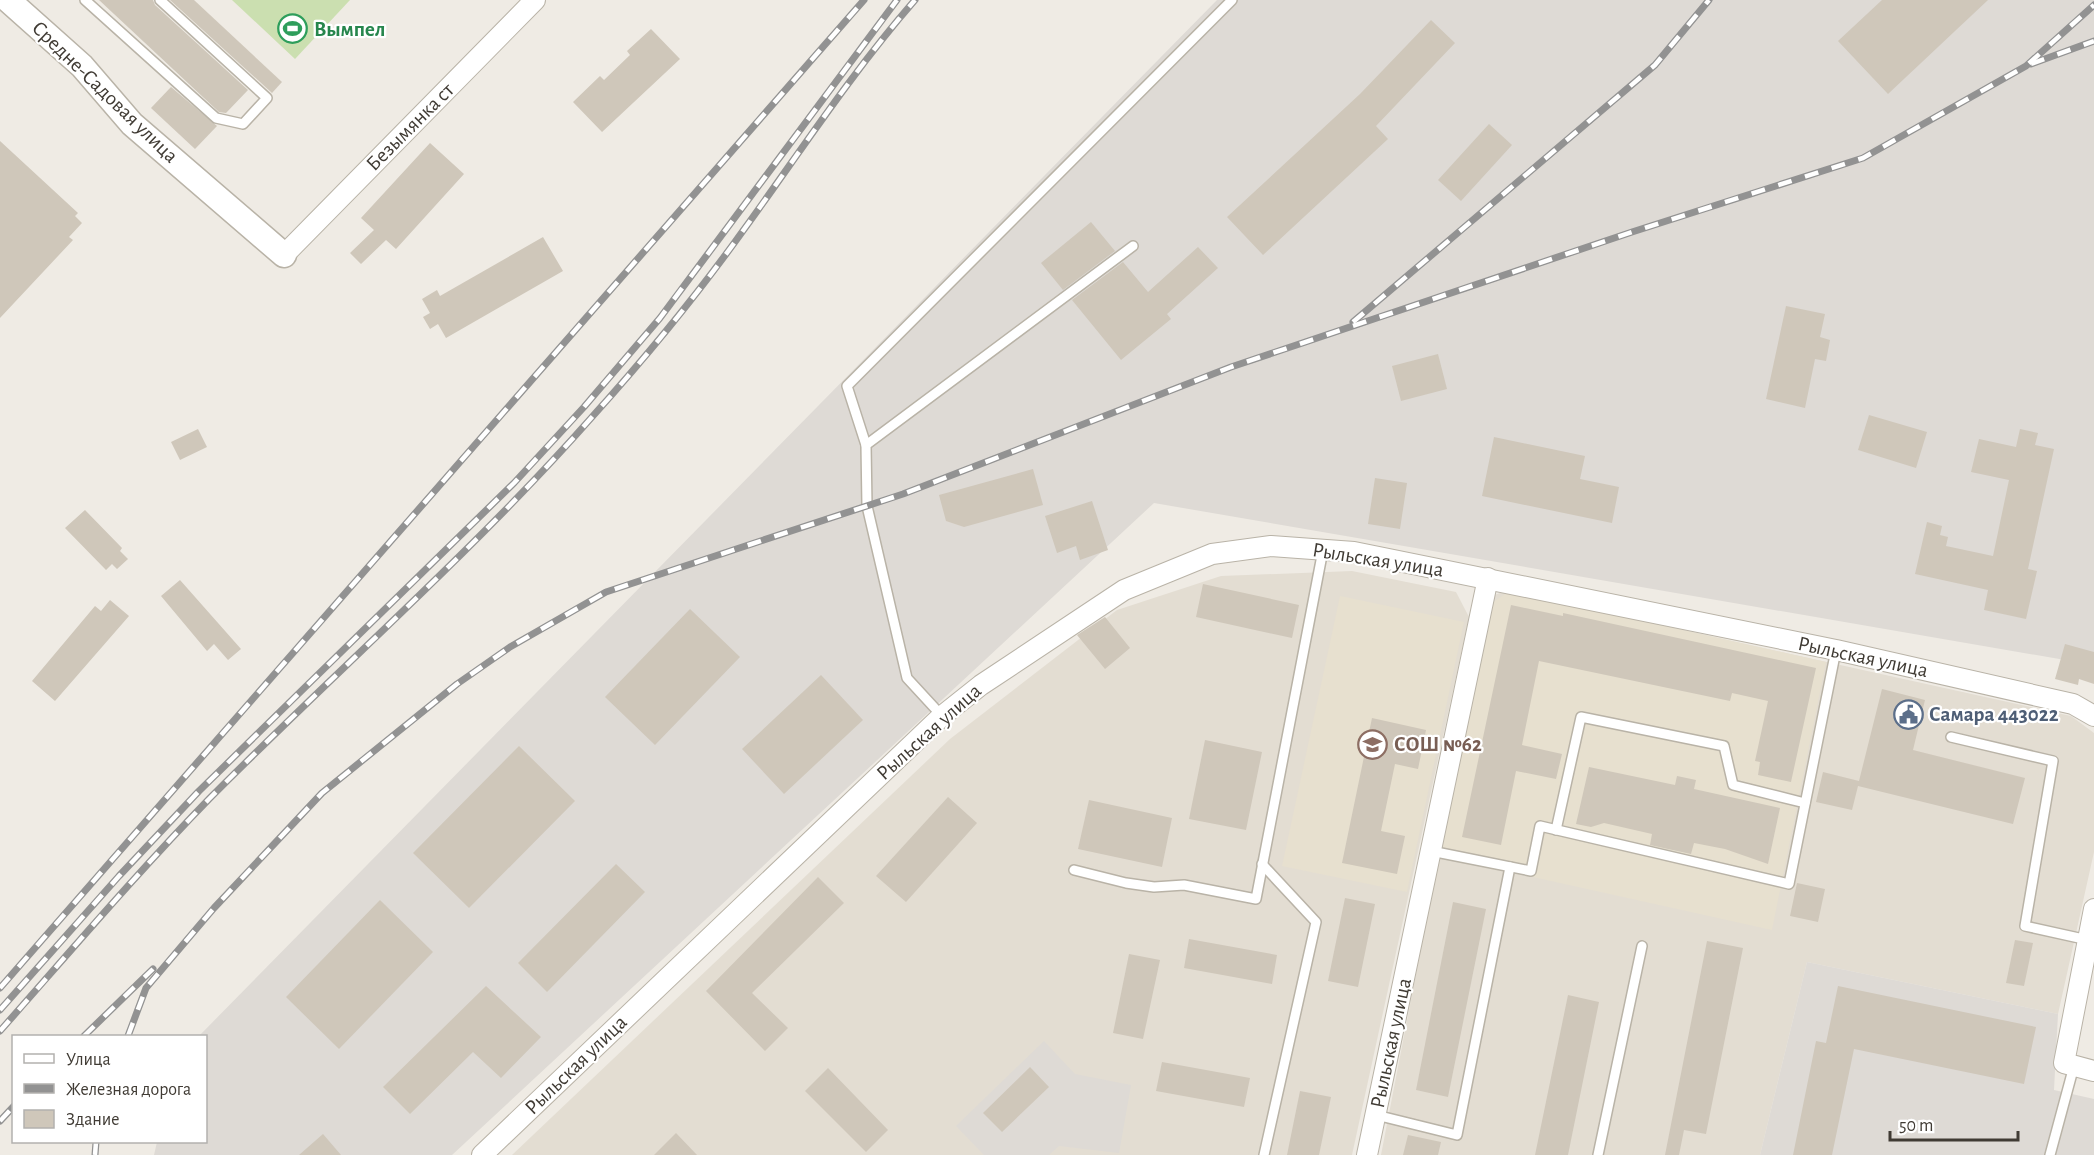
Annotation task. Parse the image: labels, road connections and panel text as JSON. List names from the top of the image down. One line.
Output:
{"streets":{"street":["Средне-Садовая улица","Безымянка ст","Рыльская улица"]},"crossings":[["Средне-Садовая улица","Безымянка ст"]],"places":{"sports":["Вымпел"],"public building":["Самара 443022"],"school or university":["СОШ №62"]},"legend":["Улица","Железная дорога","Здание"],"scale_bar":"50 m"}
